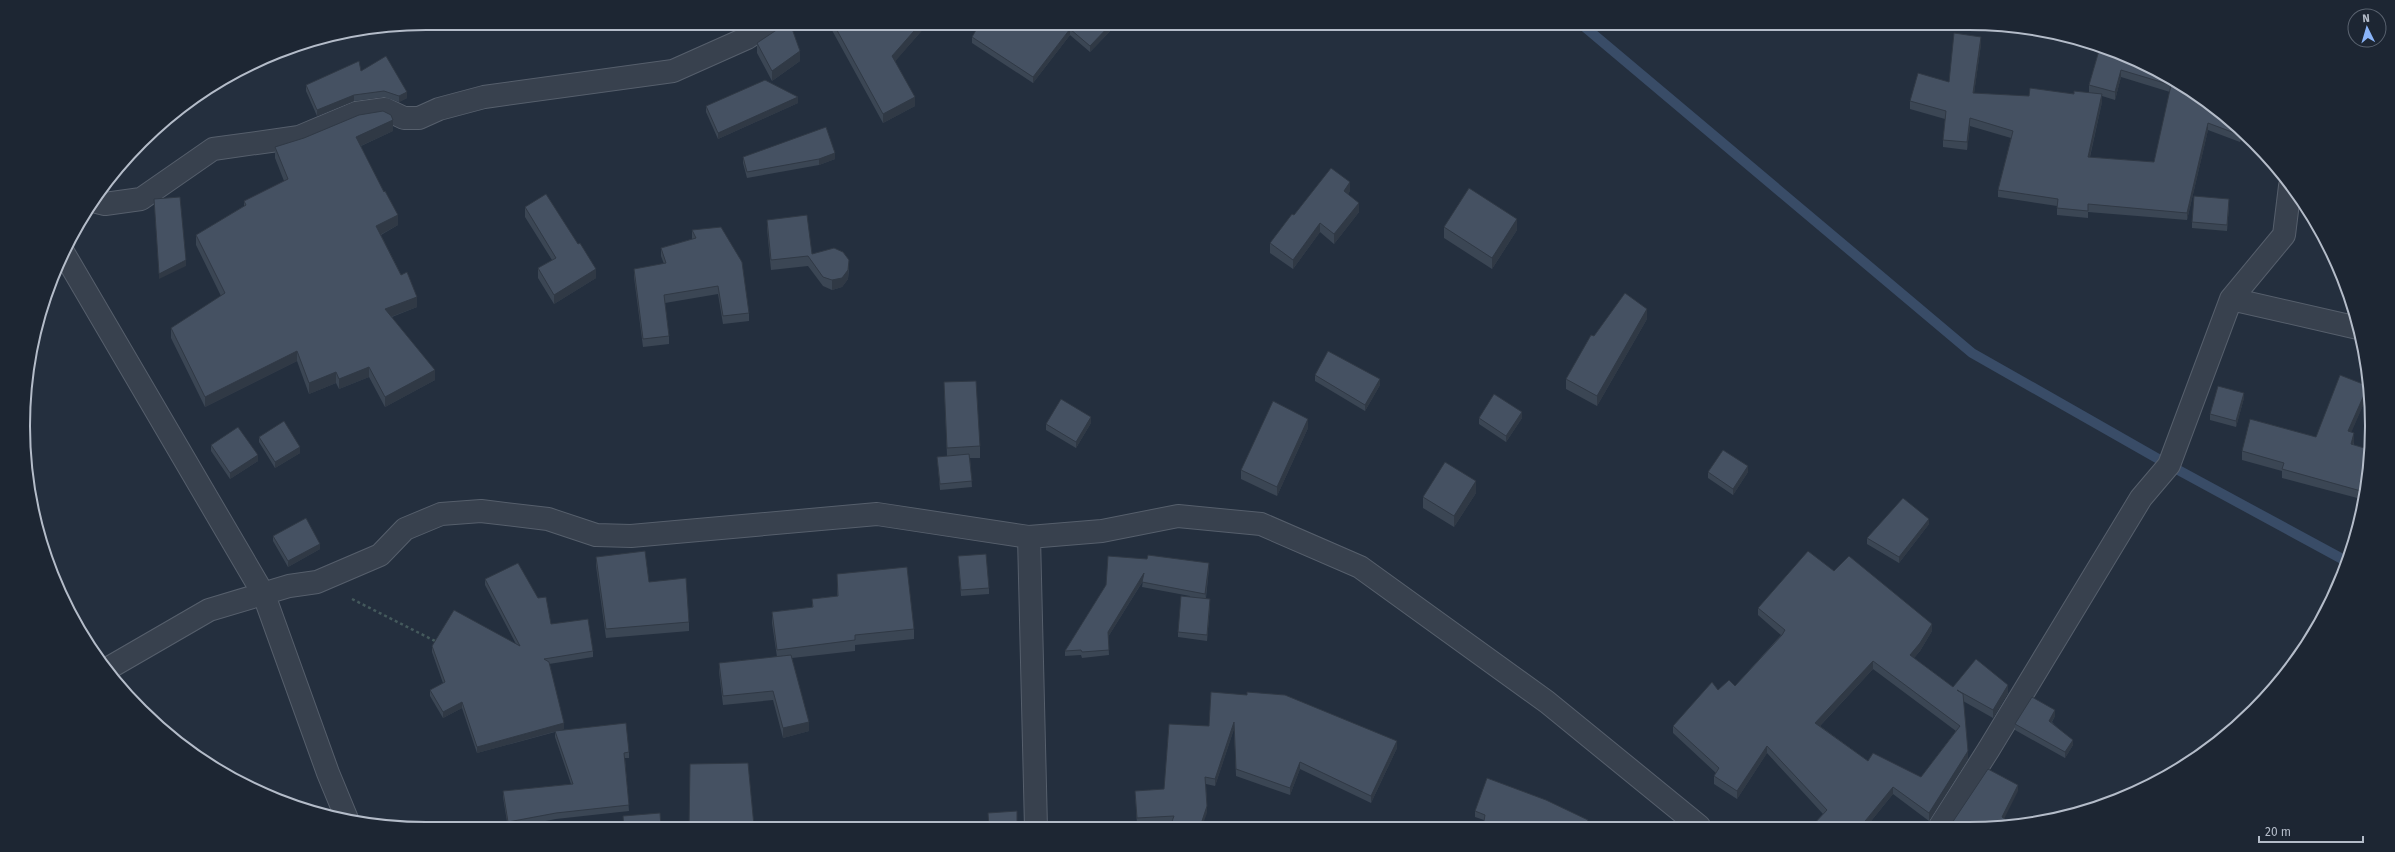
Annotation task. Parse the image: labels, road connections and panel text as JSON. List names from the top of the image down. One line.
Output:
{"scale_bar":"20 m","north":"top"}
